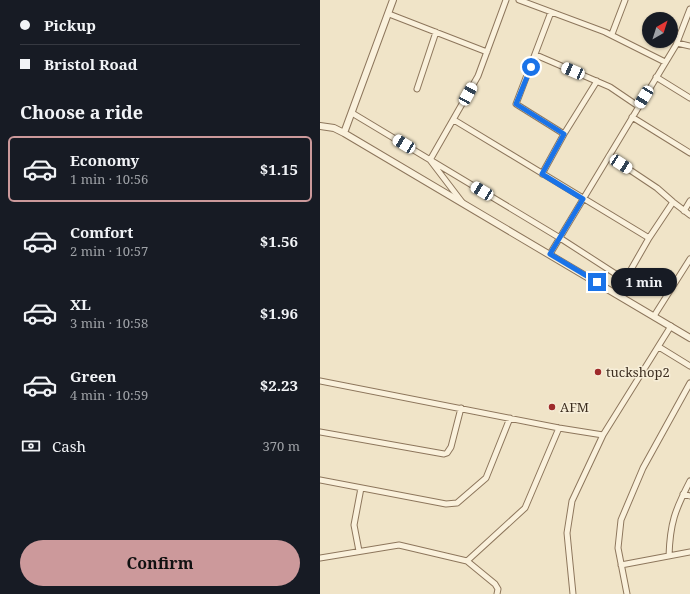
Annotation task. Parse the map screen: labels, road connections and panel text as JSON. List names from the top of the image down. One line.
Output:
{"places":["tuckshop2","AFM"],"north":"top right","page":{"banner":["Pickup","Bristol Road"],"heading":"Choose a ride","list":[{"name":"Economy","note":"1 min · 10:56","value":"$1.15"},{"name":"Comfort","note":"2 min · 10:57","value":"$1.56"},{"name":"XL","note":"3 min · 10:58","value":"$1.96"},{"name":"Green","note":"4 min · 10:59","value":"$2.23"}],"bubble":"1 min","pay":["Cash","370 m"],"buttons":"Confirm"}}
